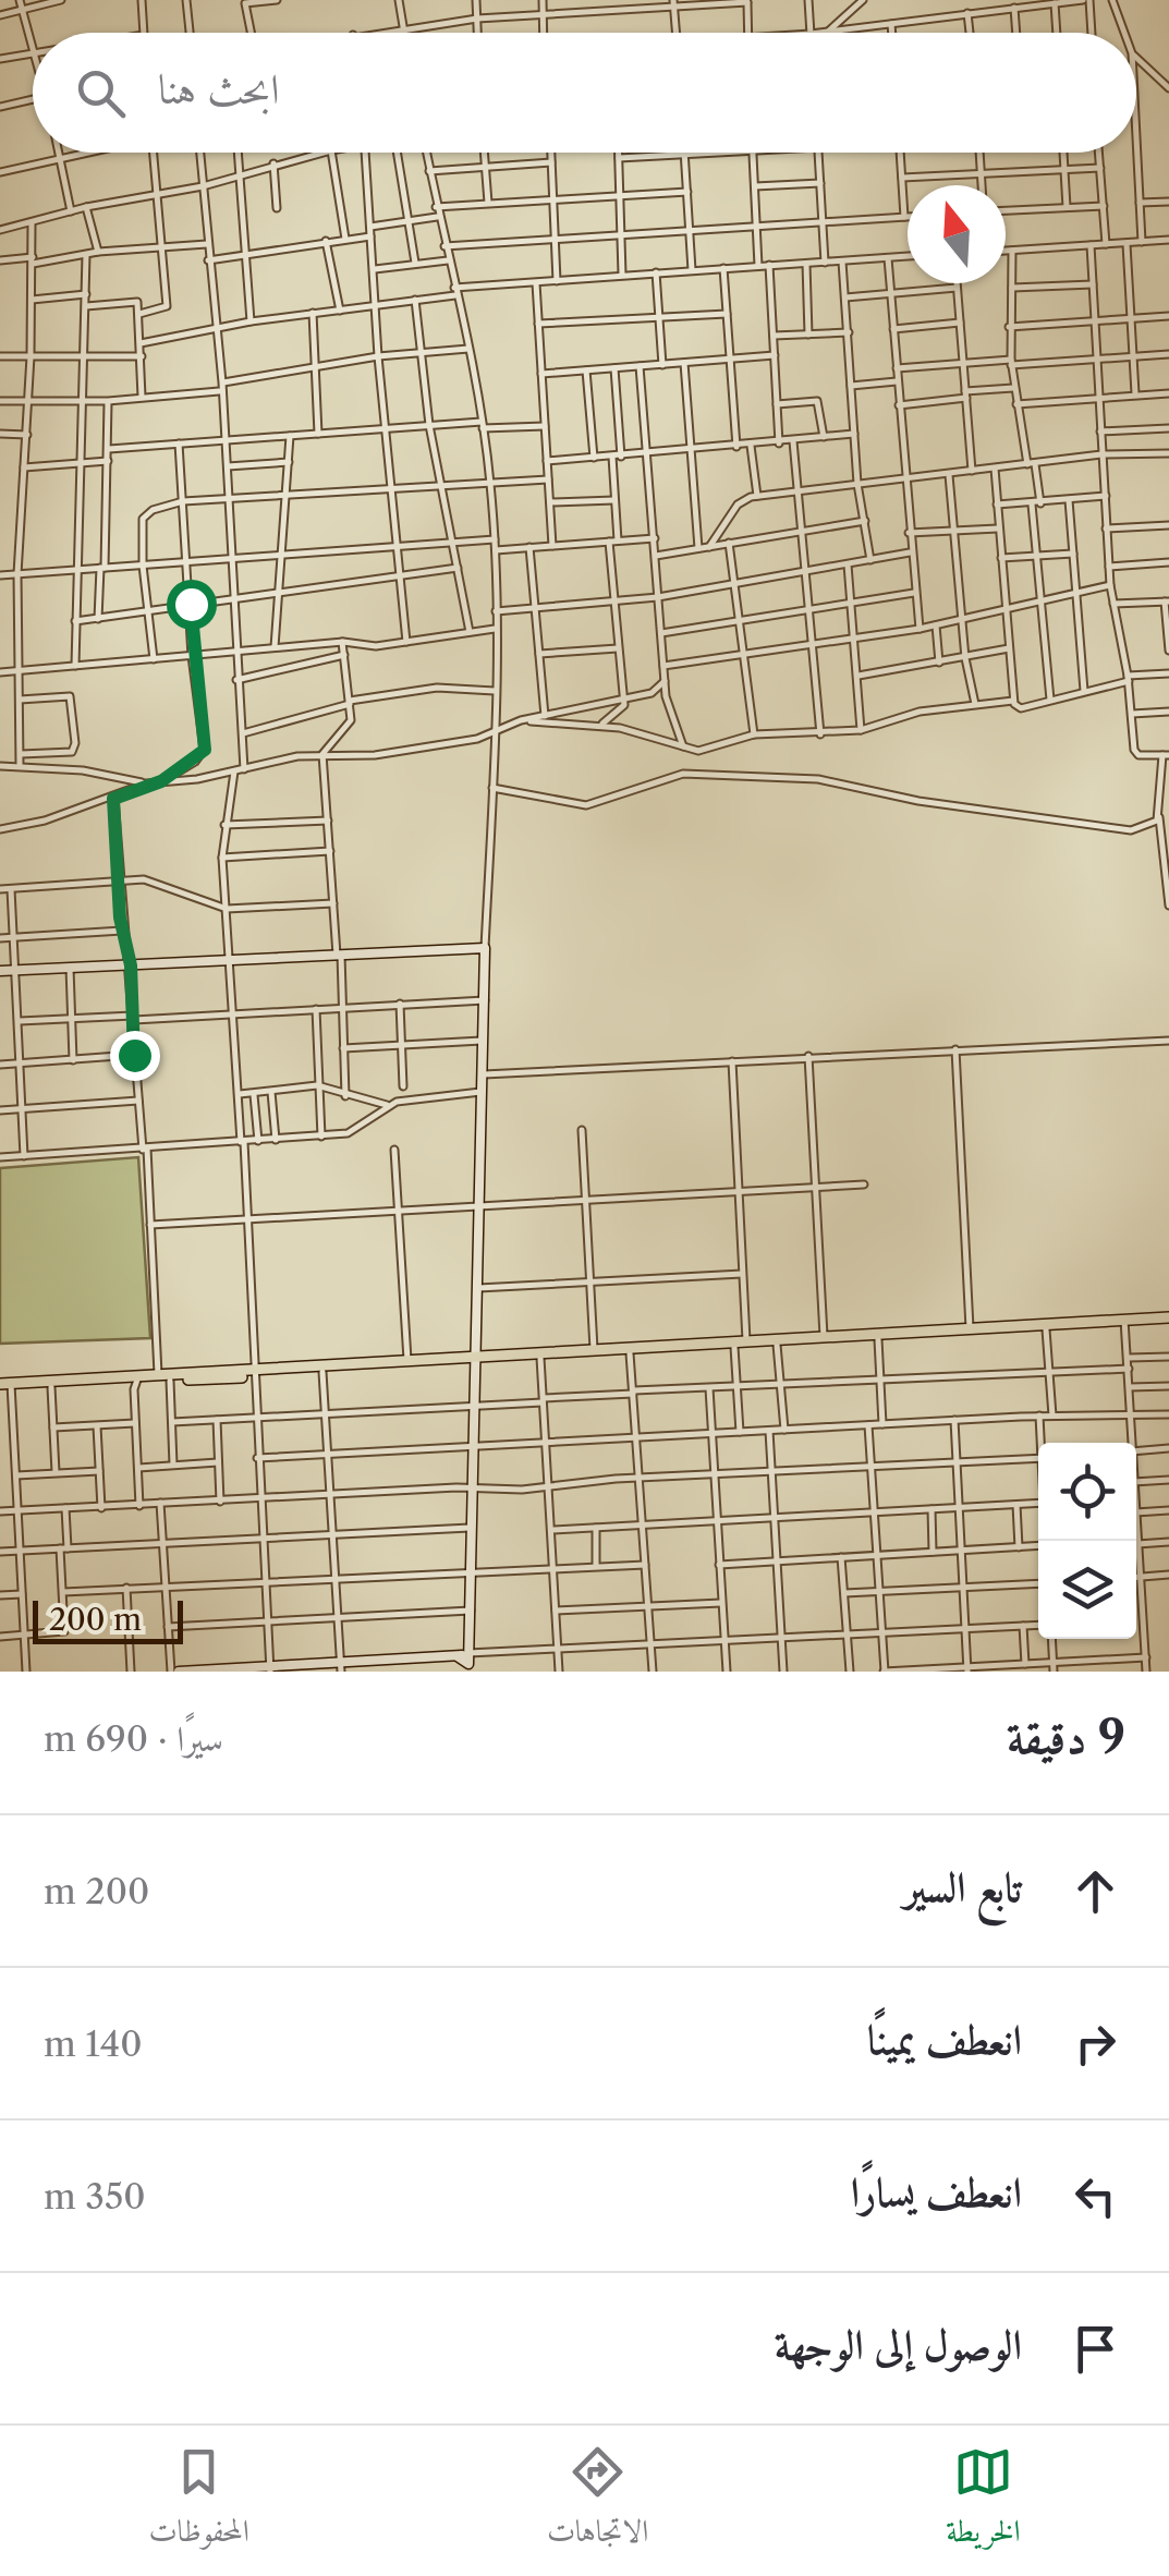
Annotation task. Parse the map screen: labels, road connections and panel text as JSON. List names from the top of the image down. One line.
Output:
{"scale_bar":"200 m","north":"top","page":{"search":"ابحث هنا","scale":"200 m","heading":["9 دقيقة","سيرًا · 690 m"],"list":[["تابع السير","200 m"],["انعطف يمينًا","140 m"],["انعطف يسارًا","350 m"],"الوصول إلى الوجهة"],"nav":["الخريطة","الاتجاهات","المحفوظات"]}}
